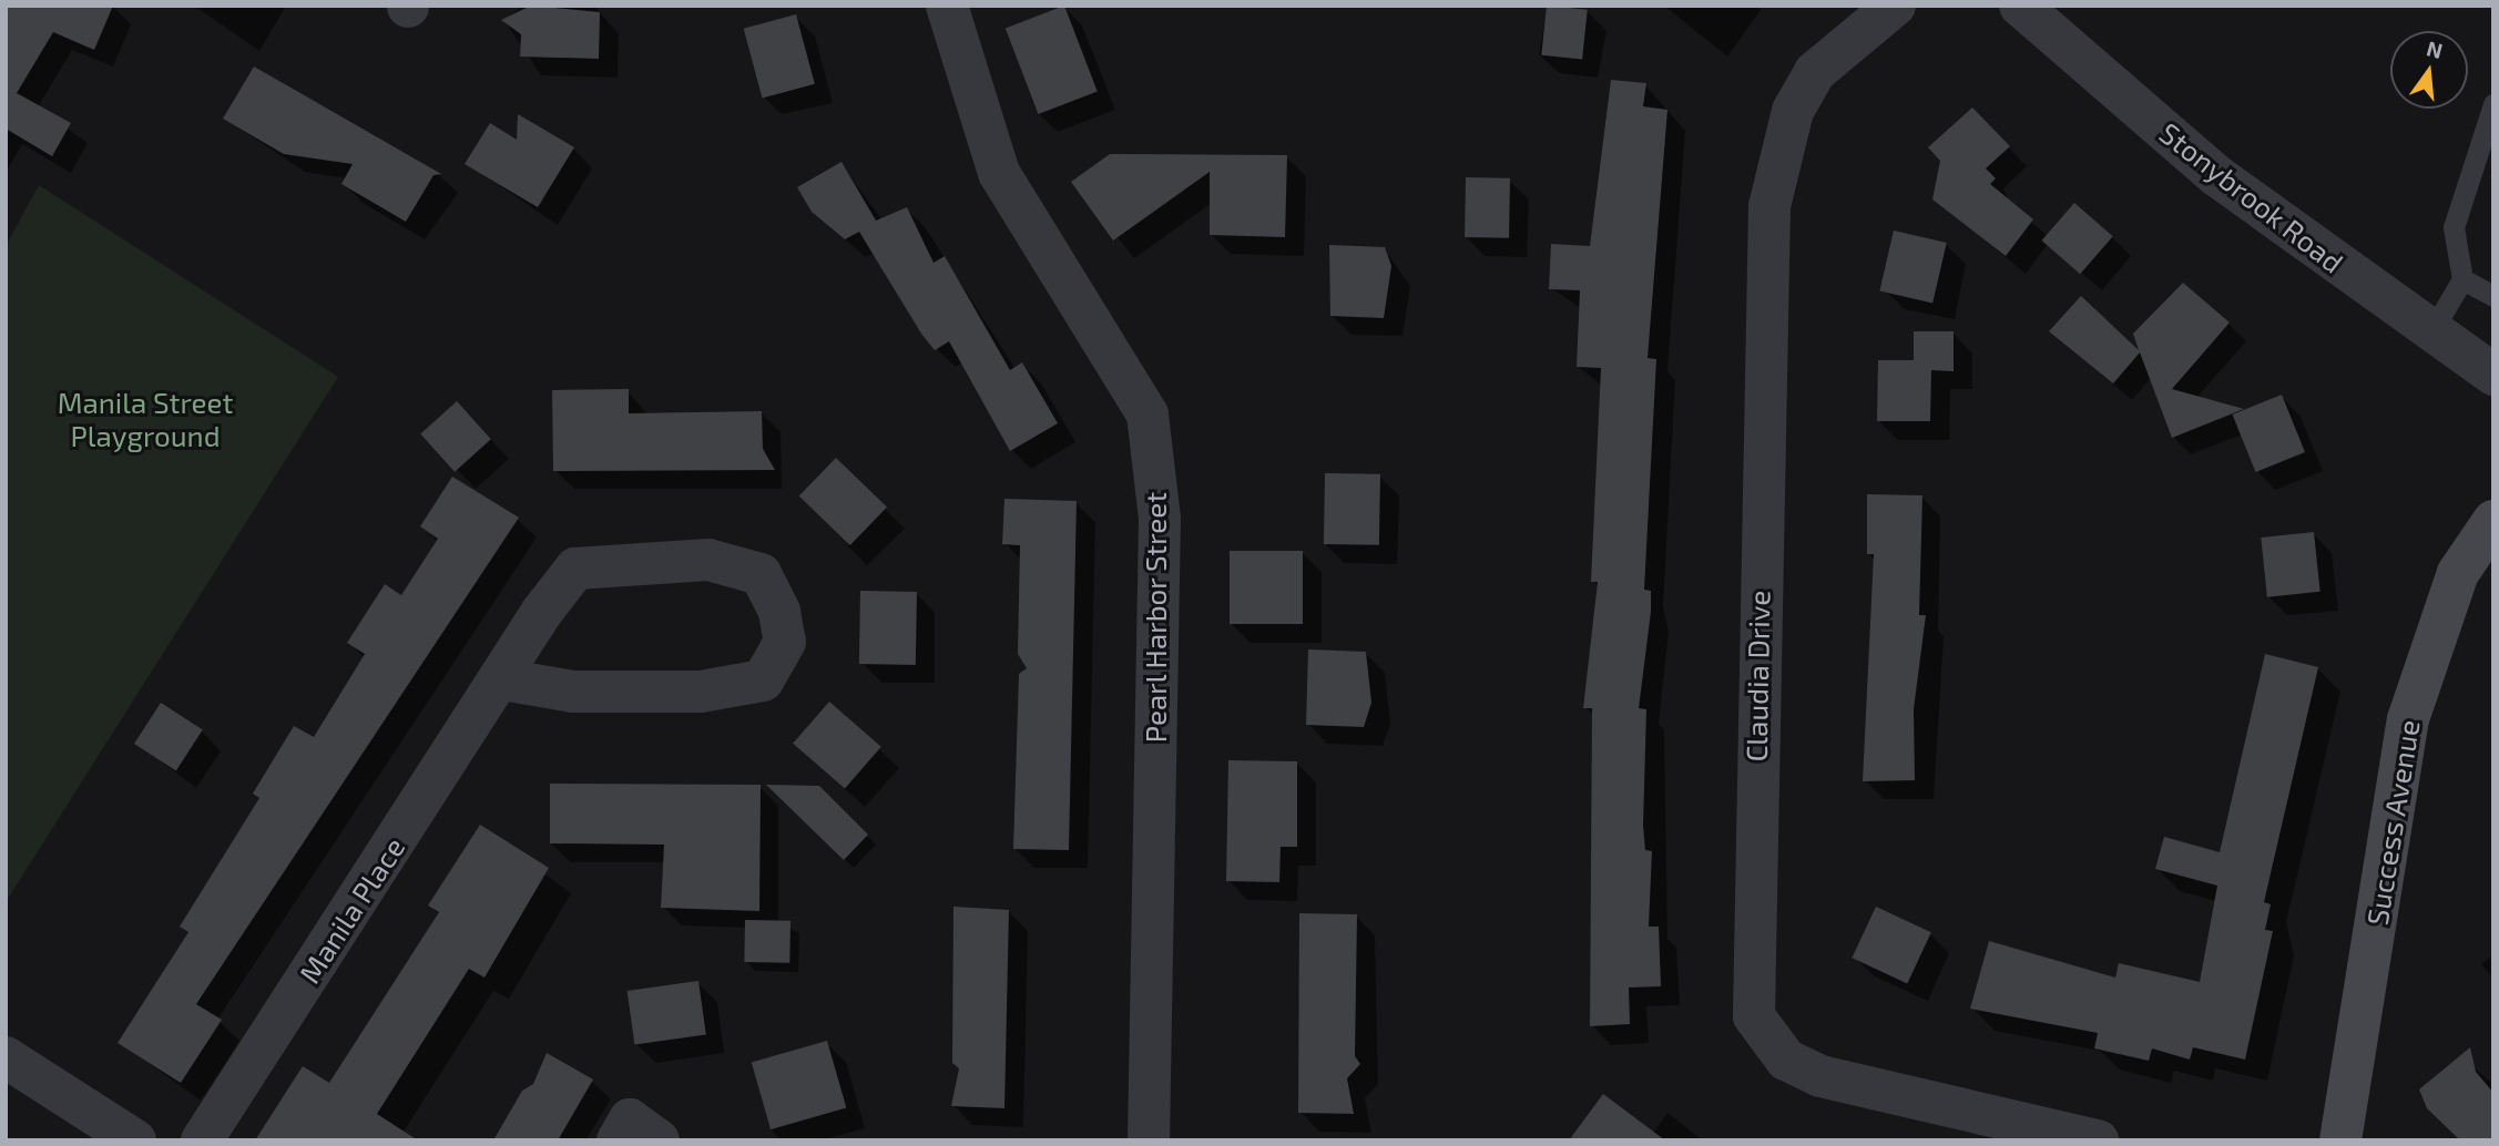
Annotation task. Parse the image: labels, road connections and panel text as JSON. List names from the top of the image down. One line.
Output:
{"streets":{"street":["Stonybrook Road","Pearl Harbor Street","Claudia Drive","Success Avenue","Manila Place"]},"parks":["Manila Street Playground"],"north":"top"}
